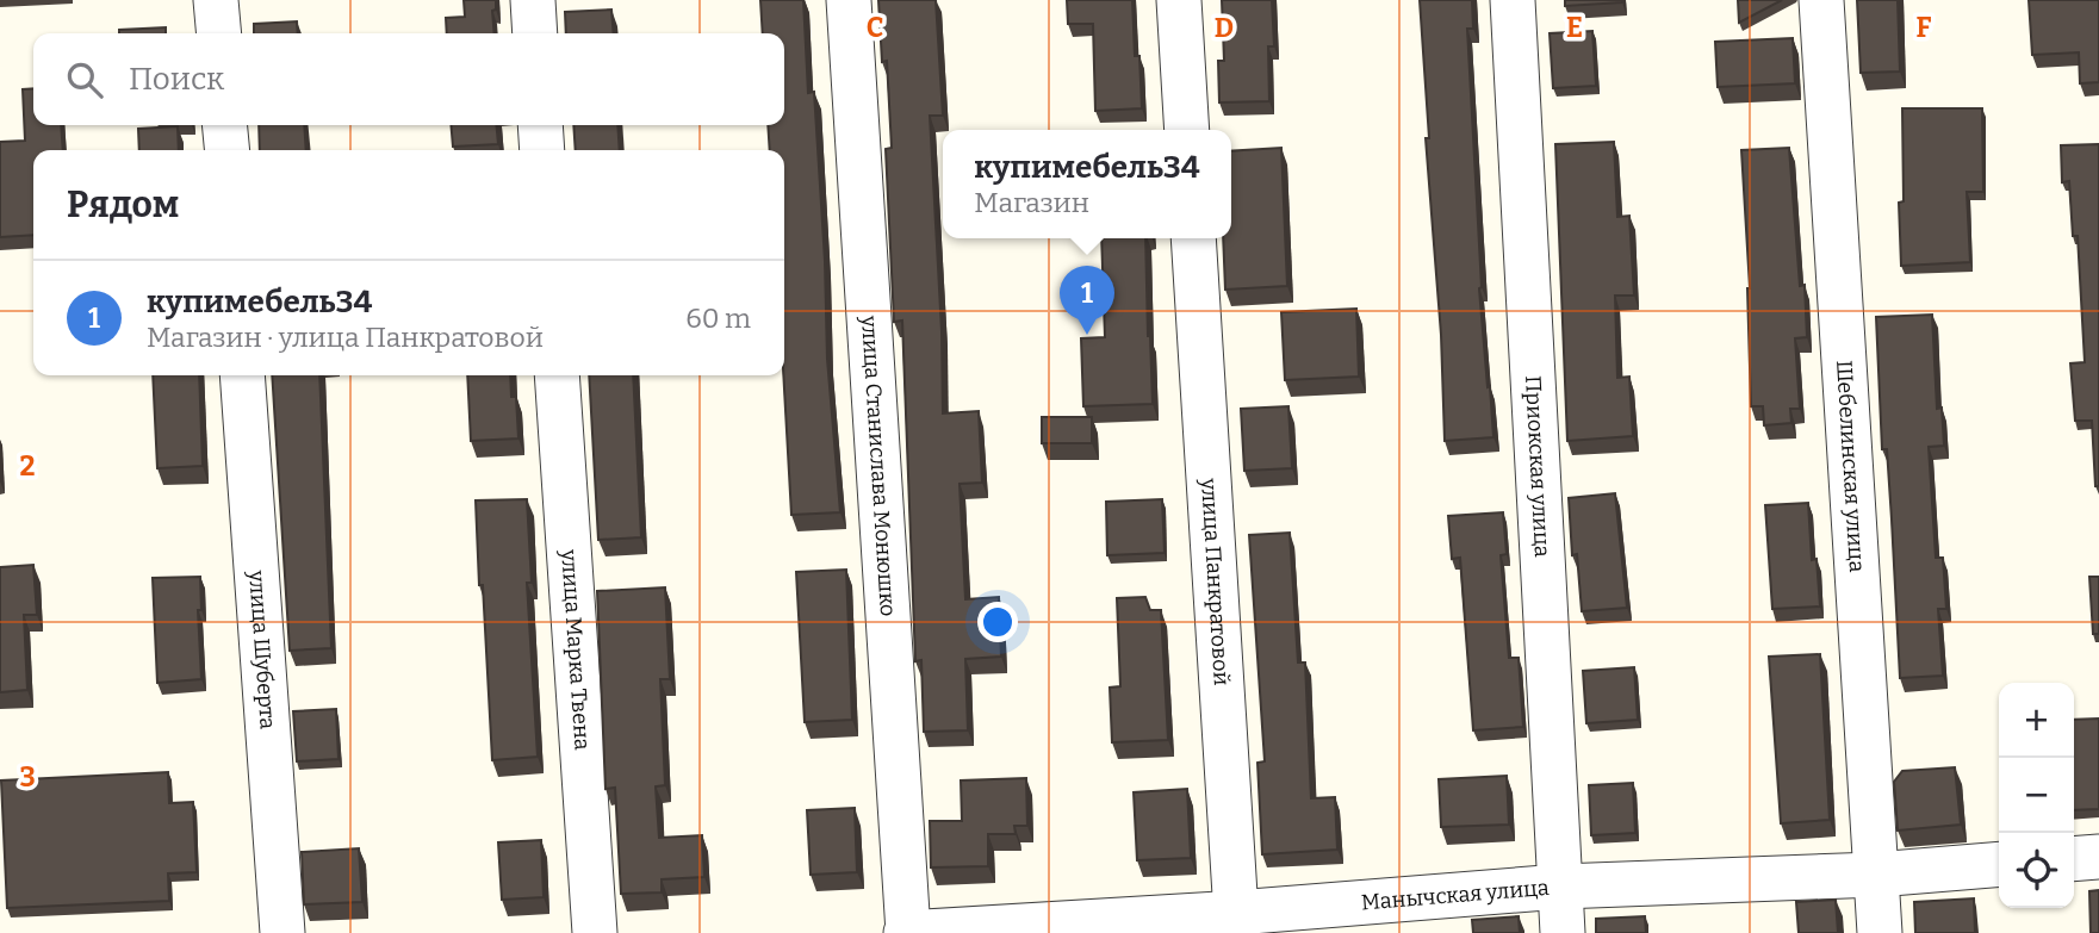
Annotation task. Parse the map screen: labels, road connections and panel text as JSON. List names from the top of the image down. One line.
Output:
{"streets":{"street":["улица Станислава Монюшко","Приокская улица","Шебелинская улица","улица Панкратовой","улица Шуберта","улица Марка Твена","Манычская улица"]},"crossings":[["улица Станислава Монюшко","Манычская улица"],["Приокская улица","Манычская улица"],["Шебелинская улица","Манычская улица"],["улица Панкратовой","Манычская улица"]],"page":{"search":"Поиск","popup":["купимебель34","Магазин"],"heading":"Рядом","list":[{"mark":"1","name":"купимебель34","note":"Магазин · улица Панкратовой","value":"60 m"}],"pins":"1","map_buttons":["+","−"]},"grid":{"columns":["C","D","E","F"],"rows":["2","3"]}}
